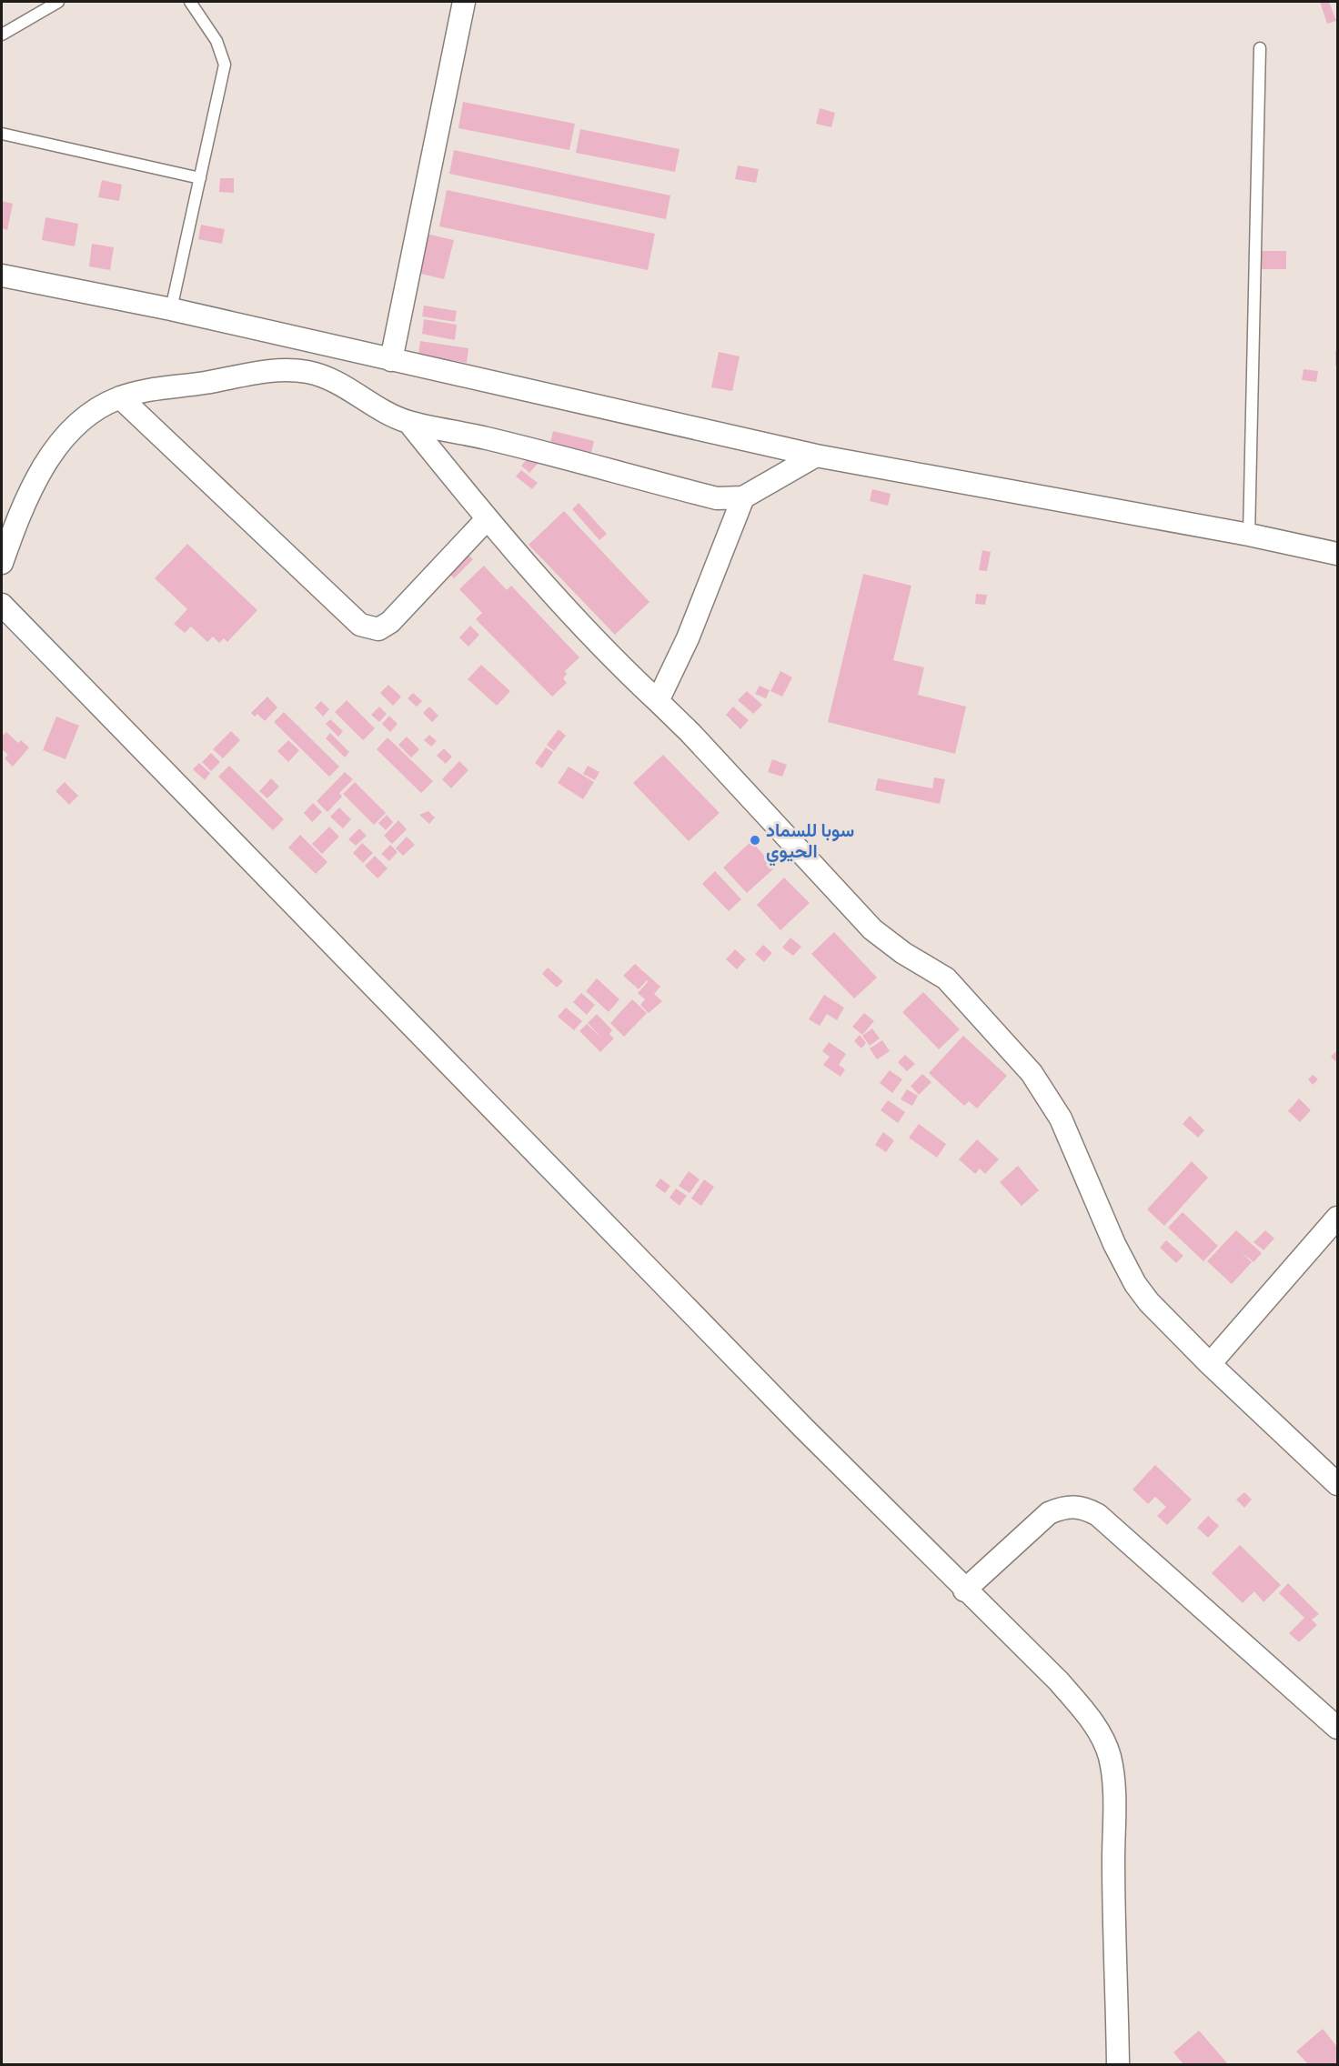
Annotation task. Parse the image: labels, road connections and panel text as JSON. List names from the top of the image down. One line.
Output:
{"places":["سوبا للسماد الحيوي"]}
